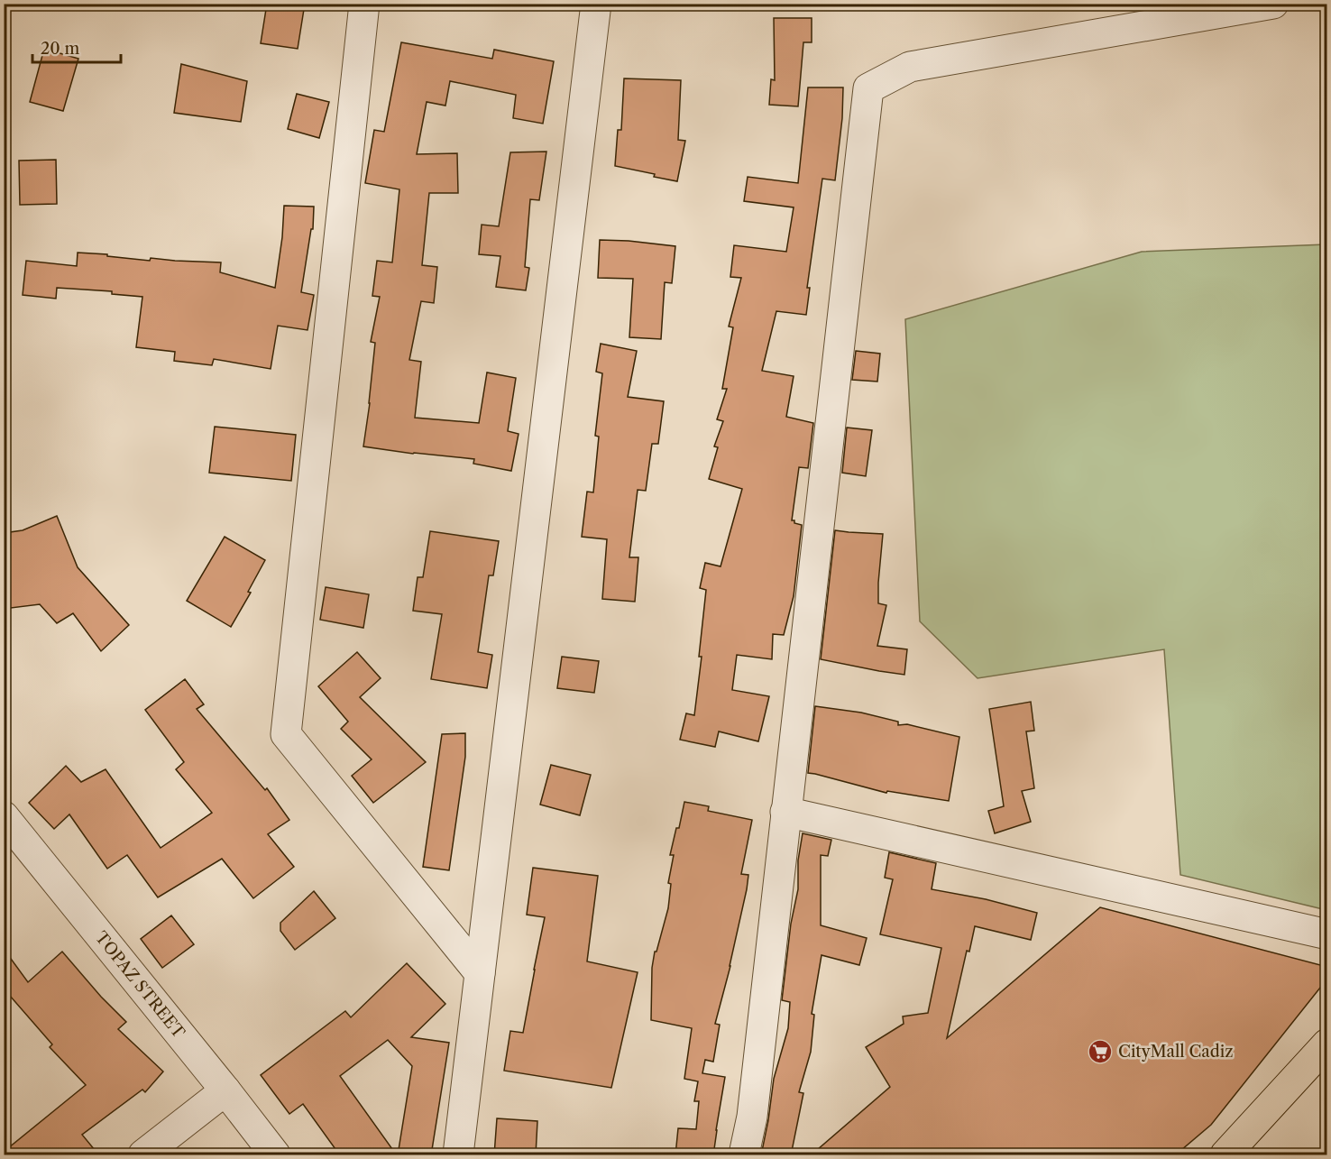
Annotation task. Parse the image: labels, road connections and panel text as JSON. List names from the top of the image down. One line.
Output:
{"streets":{"street":["TOPAZ STREET"]},"places":{"supermarket":["CityMall Cadiz"]},"scale_bar":"20 m"}
